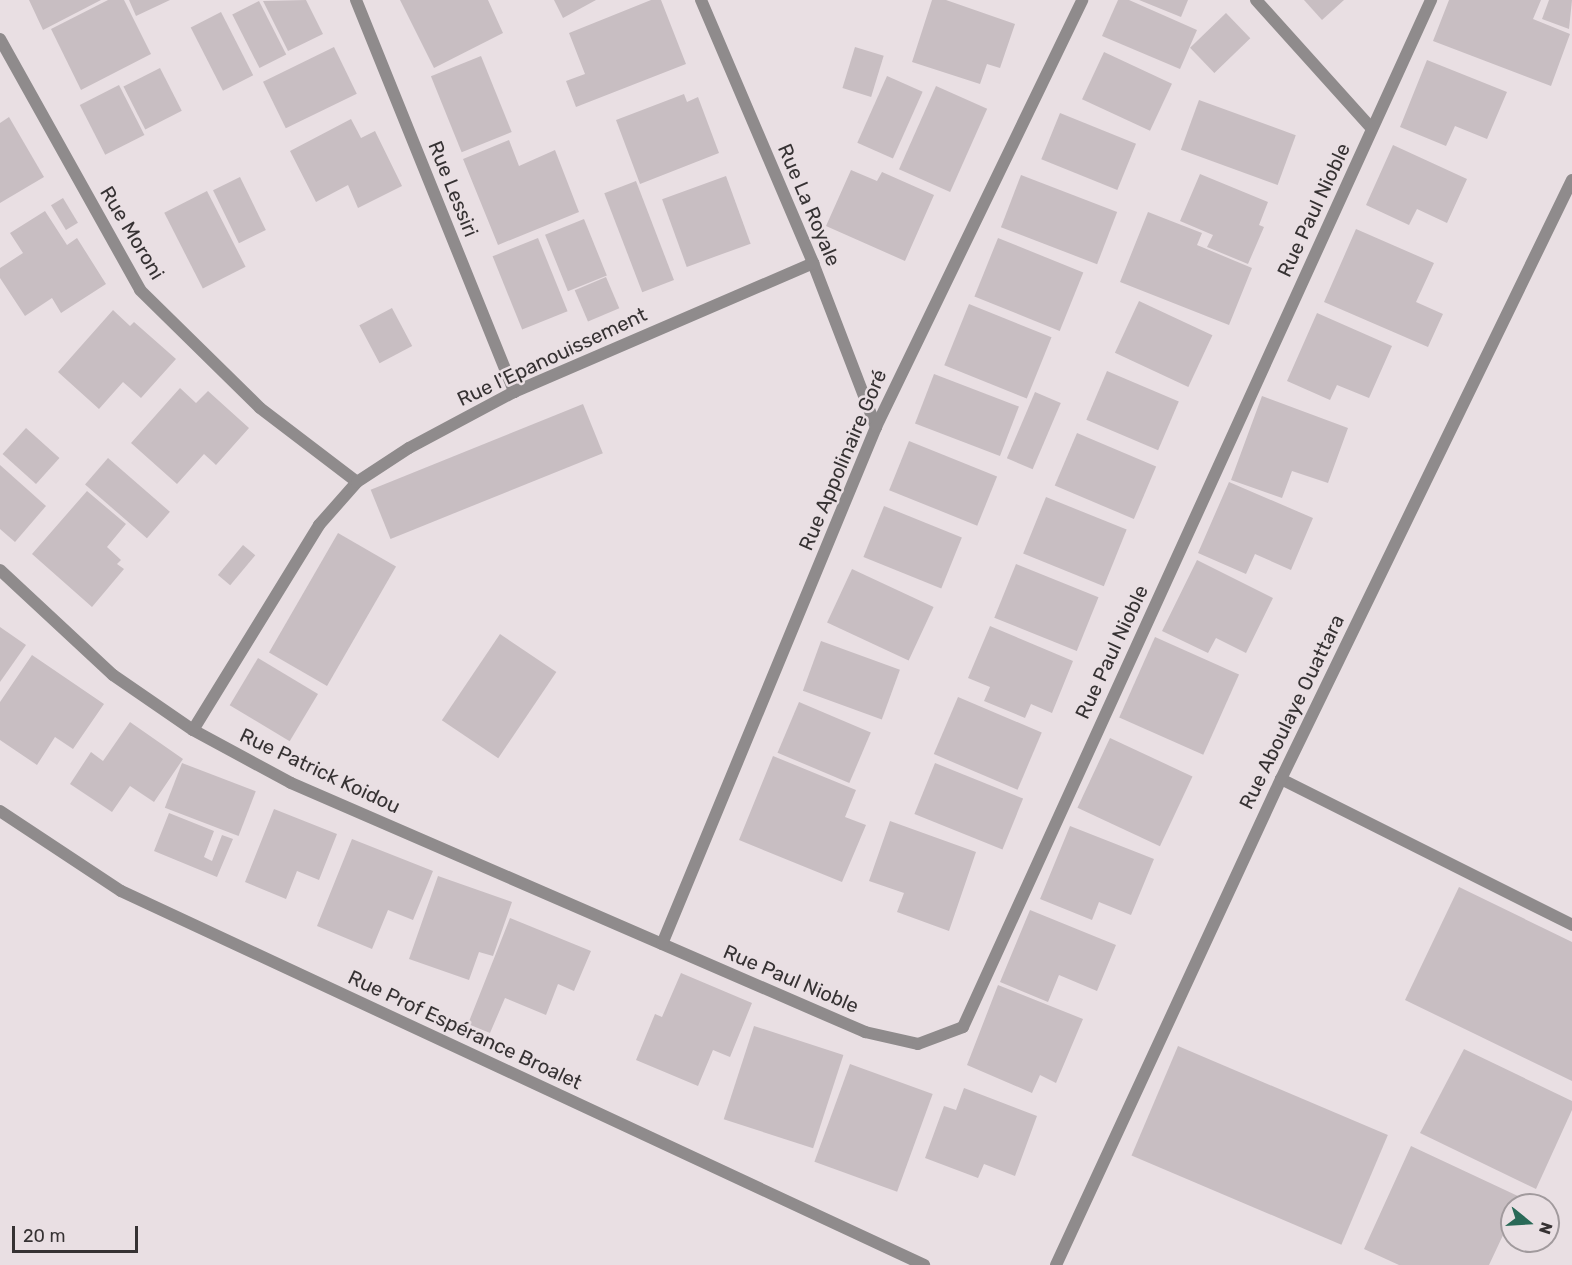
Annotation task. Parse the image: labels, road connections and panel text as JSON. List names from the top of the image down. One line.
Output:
{"streets":{"street":["Rue Lessiri","Rue La Royale","Rue Paul Nioble","Rue Moroni","Rue l'Epanouissement","Rue Appolinaire Goré","Rue Aboulaye Ouattara","Rue Patrick Koidou","Rue Prof Espérance Broalet"]},"crossings":[["Rue Lessiri","Rue l'Epanouissement"],["Rue La Royale","Rue l'Epanouissement"],["Rue La Royale","Rue Appolinaire Goré"],["Rue Paul Nioble","Rue Appolinaire Goré"],["Rue Paul Nioble","Rue Patrick Koidou"],["Rue Moroni","Rue l'Epanouissement"],["Rue l'Epanouissement","Rue Patrick Koidou"],["Rue Appolinaire Goré","Rue Patrick Koidou"]],"scale_bar":"20 m","north":"right"}
